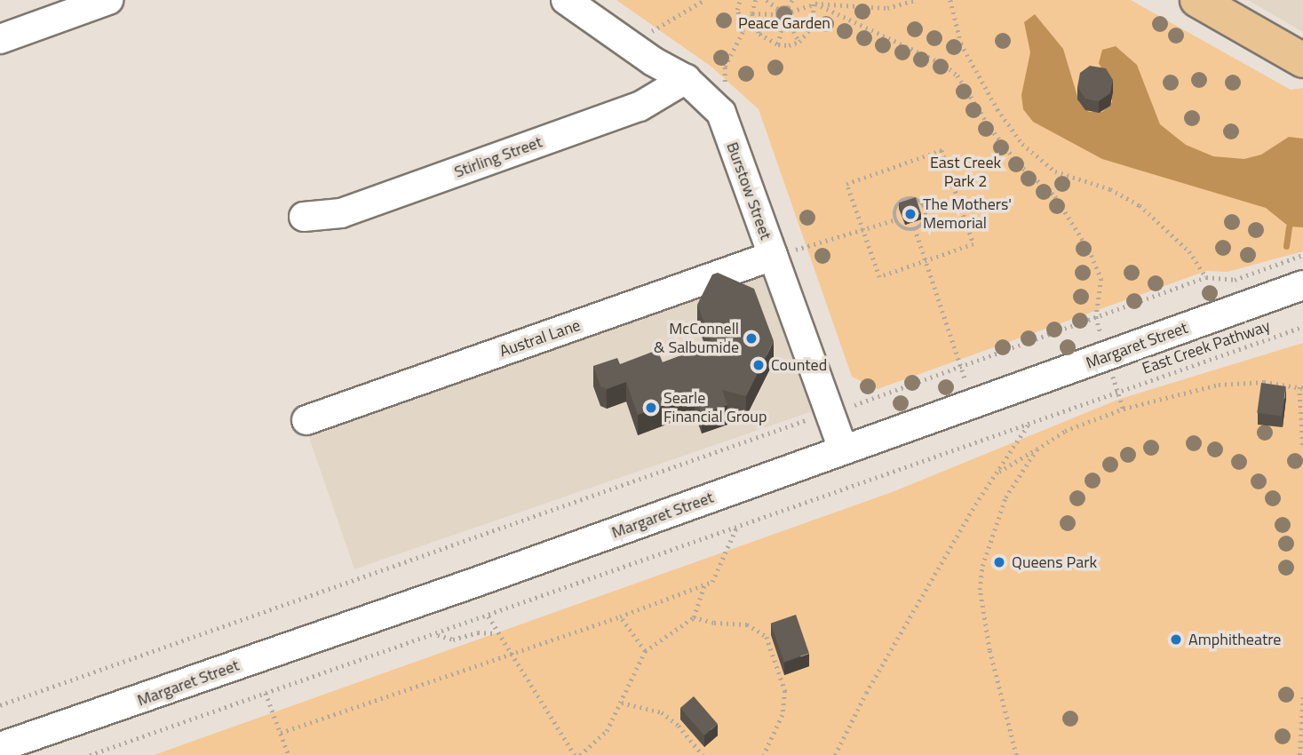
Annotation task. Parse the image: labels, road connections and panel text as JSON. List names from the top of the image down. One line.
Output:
{"streets":{"street":["Stirling Street","Burstow Street","Austral Lane","Margaret Street"],"path":["East Creek Pathway"]},"crossings":[["Stirling Street","Burstow Street"],["Burstow Street","Austral Lane"],["Burstow Street","Margaret Street"]],"parks":["Peace Garden","East Creek Park 2"],"places":["The Mothers' Memorial","McConnell & Salbumide","Counted","Searle Financial Group","Queens Park","Amphitheatre"]}
